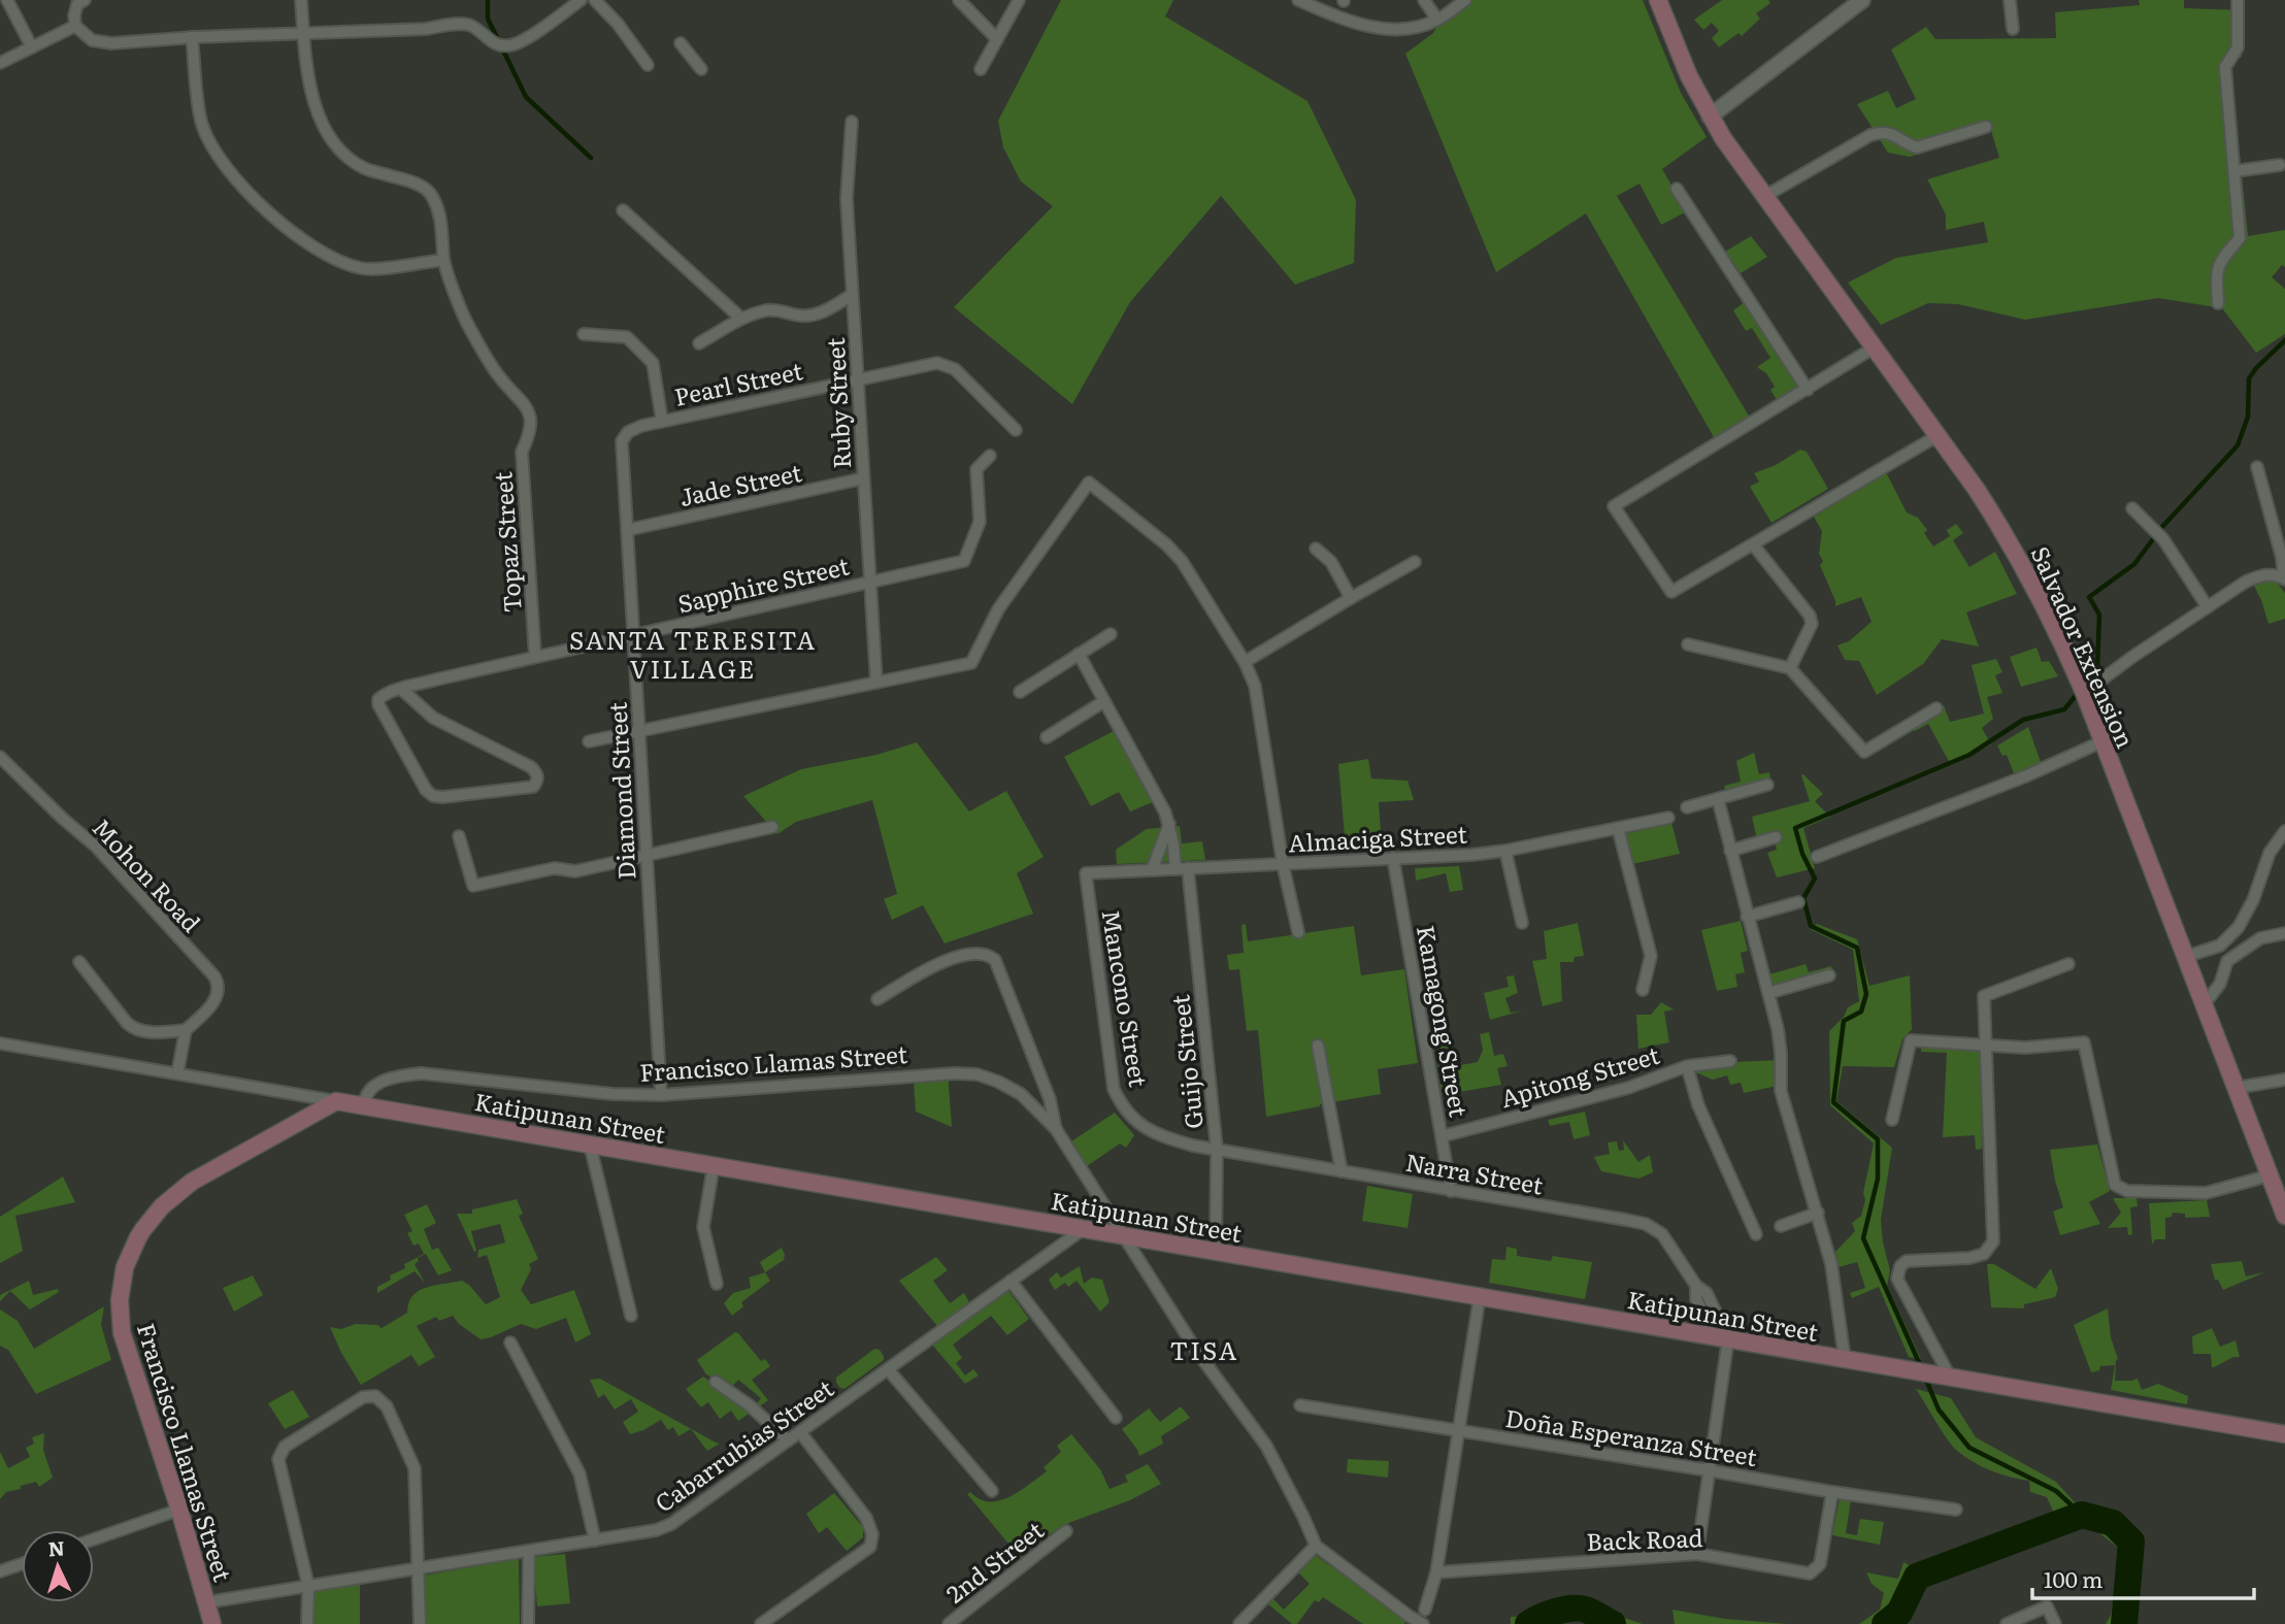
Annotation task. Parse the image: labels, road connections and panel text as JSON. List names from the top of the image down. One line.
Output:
{"streets":{"main road":["Salvador Extension","Francisco Llamas Street","Katipunan Street"],"street":["Pearl Street","Ruby Street","Jade Street","Topaz Street","Sapphire Street","Diamond Street","Almaciga Street","Mohon Road","Mancono Street","Kamagong Street","Guijo Street","Apitong Street","Narra Street","Doña Esperanza Street","Cabarrubias Street","Back Road","2nd Street"]},"crossings":[["Pearl Street","Ruby Street"],["Pearl Street","Diamond Street"],["Ruby Street","Jade Street"],["Ruby Street","Sapphire Street"],["Jade Street","Diamond Street"],["Topaz Street","Sapphire Street"],["Sapphire Street","Diamond Street"],["Diamond Street","Francisco Llamas Street"],["Almaciga Street","Mancono Street"],["Almaciga Street","Kamagong Street"],["Almaciga Street","Guijo Street"],["Mancono Street","Guijo Street"],["Mancono Street","Narra Street"],["Kamagong Street","Apitong Street"],["Kamagong Street","Narra Street"],["Francisco Llamas Street","Katipunan Street"],["Francisco Llamas Street","Cabarrubias Street"],["Guijo Street","Katipunan Street"],["Guijo Street","Narra Street"],["Katipunan Street","Narra Street"],["Katipunan Street","Cabarrubias Street"],["Doña Esperanza Street","Back Road"]],"districts":["SANTA TERESITA VILLAGE","TISA"],"scale_bar":"100 m","north":"top"}
